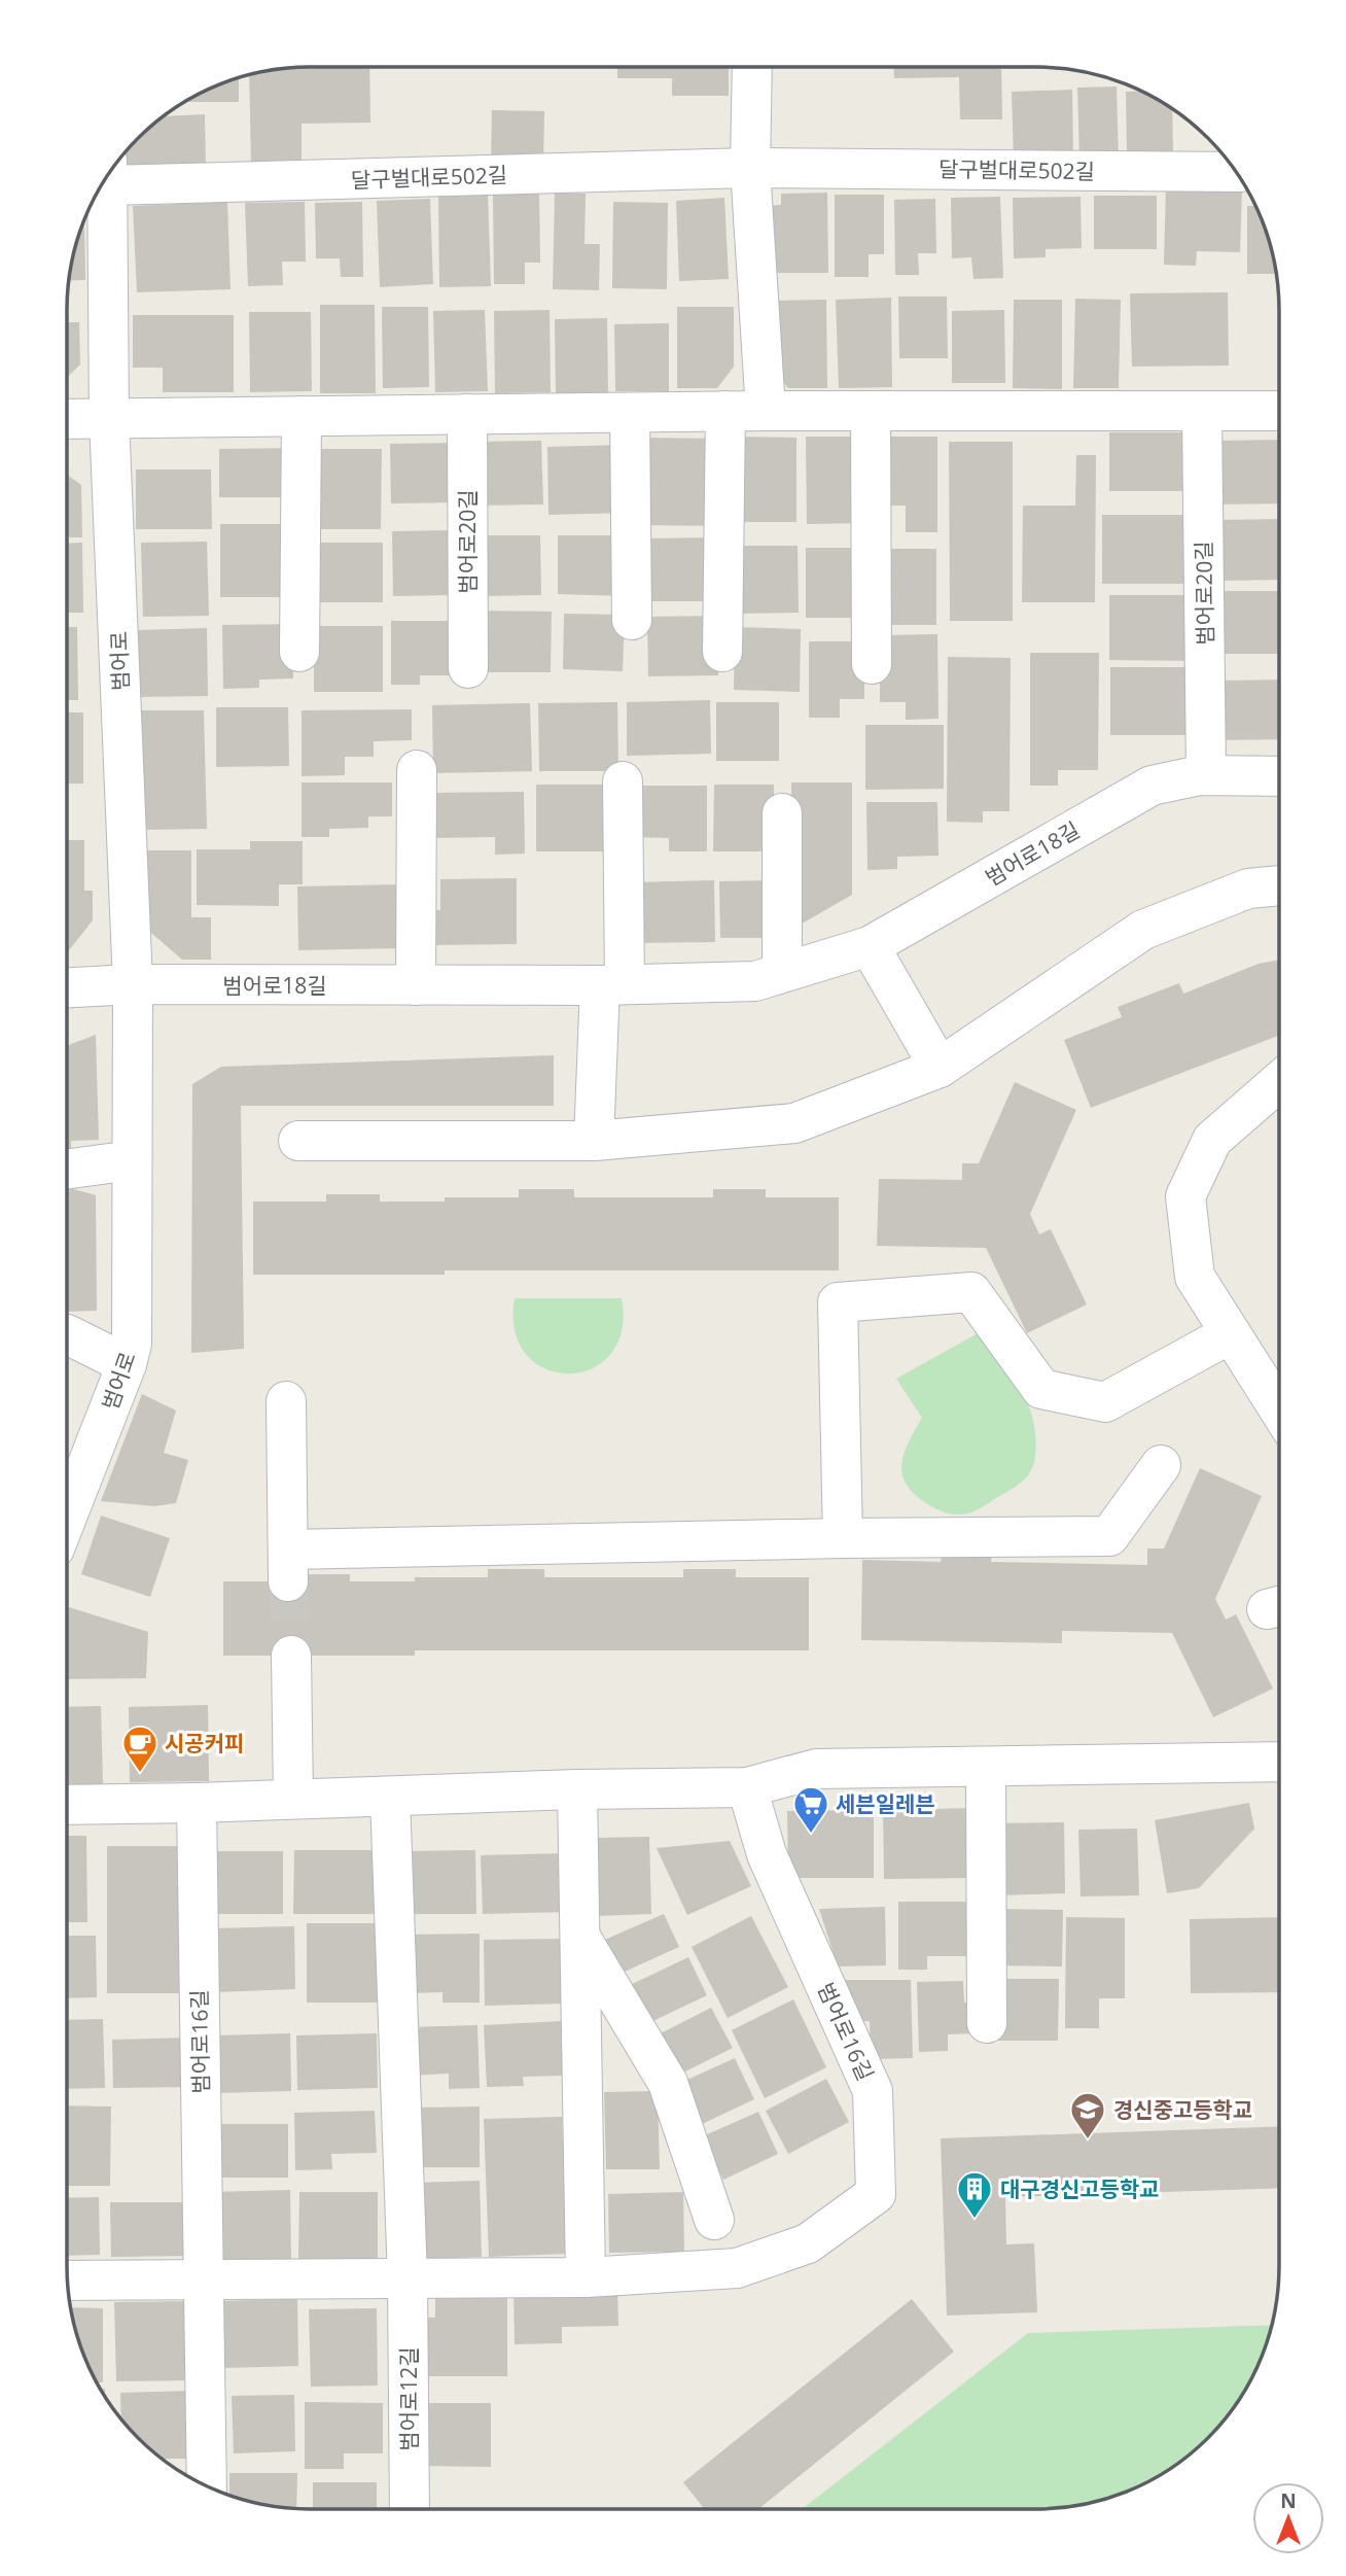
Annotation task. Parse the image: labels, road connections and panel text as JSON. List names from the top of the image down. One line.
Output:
{"streets":{"street":["달구벌대로502길","범어로20길","범어로","범어로18길","범어로16길","범어로12길"]},"crossings":[["달구벌대로502길","범어로"],["범어로20길","범어로18길"],["범어로","범어로18길"],["범어로16길","범어로12길"]],"places":{"cafe":["시공커피"],"supermarket":["세븐일레븐"],"school or university":["경신중고등학교"],"building":["대구경신고등학교"]},"north":"top"}
